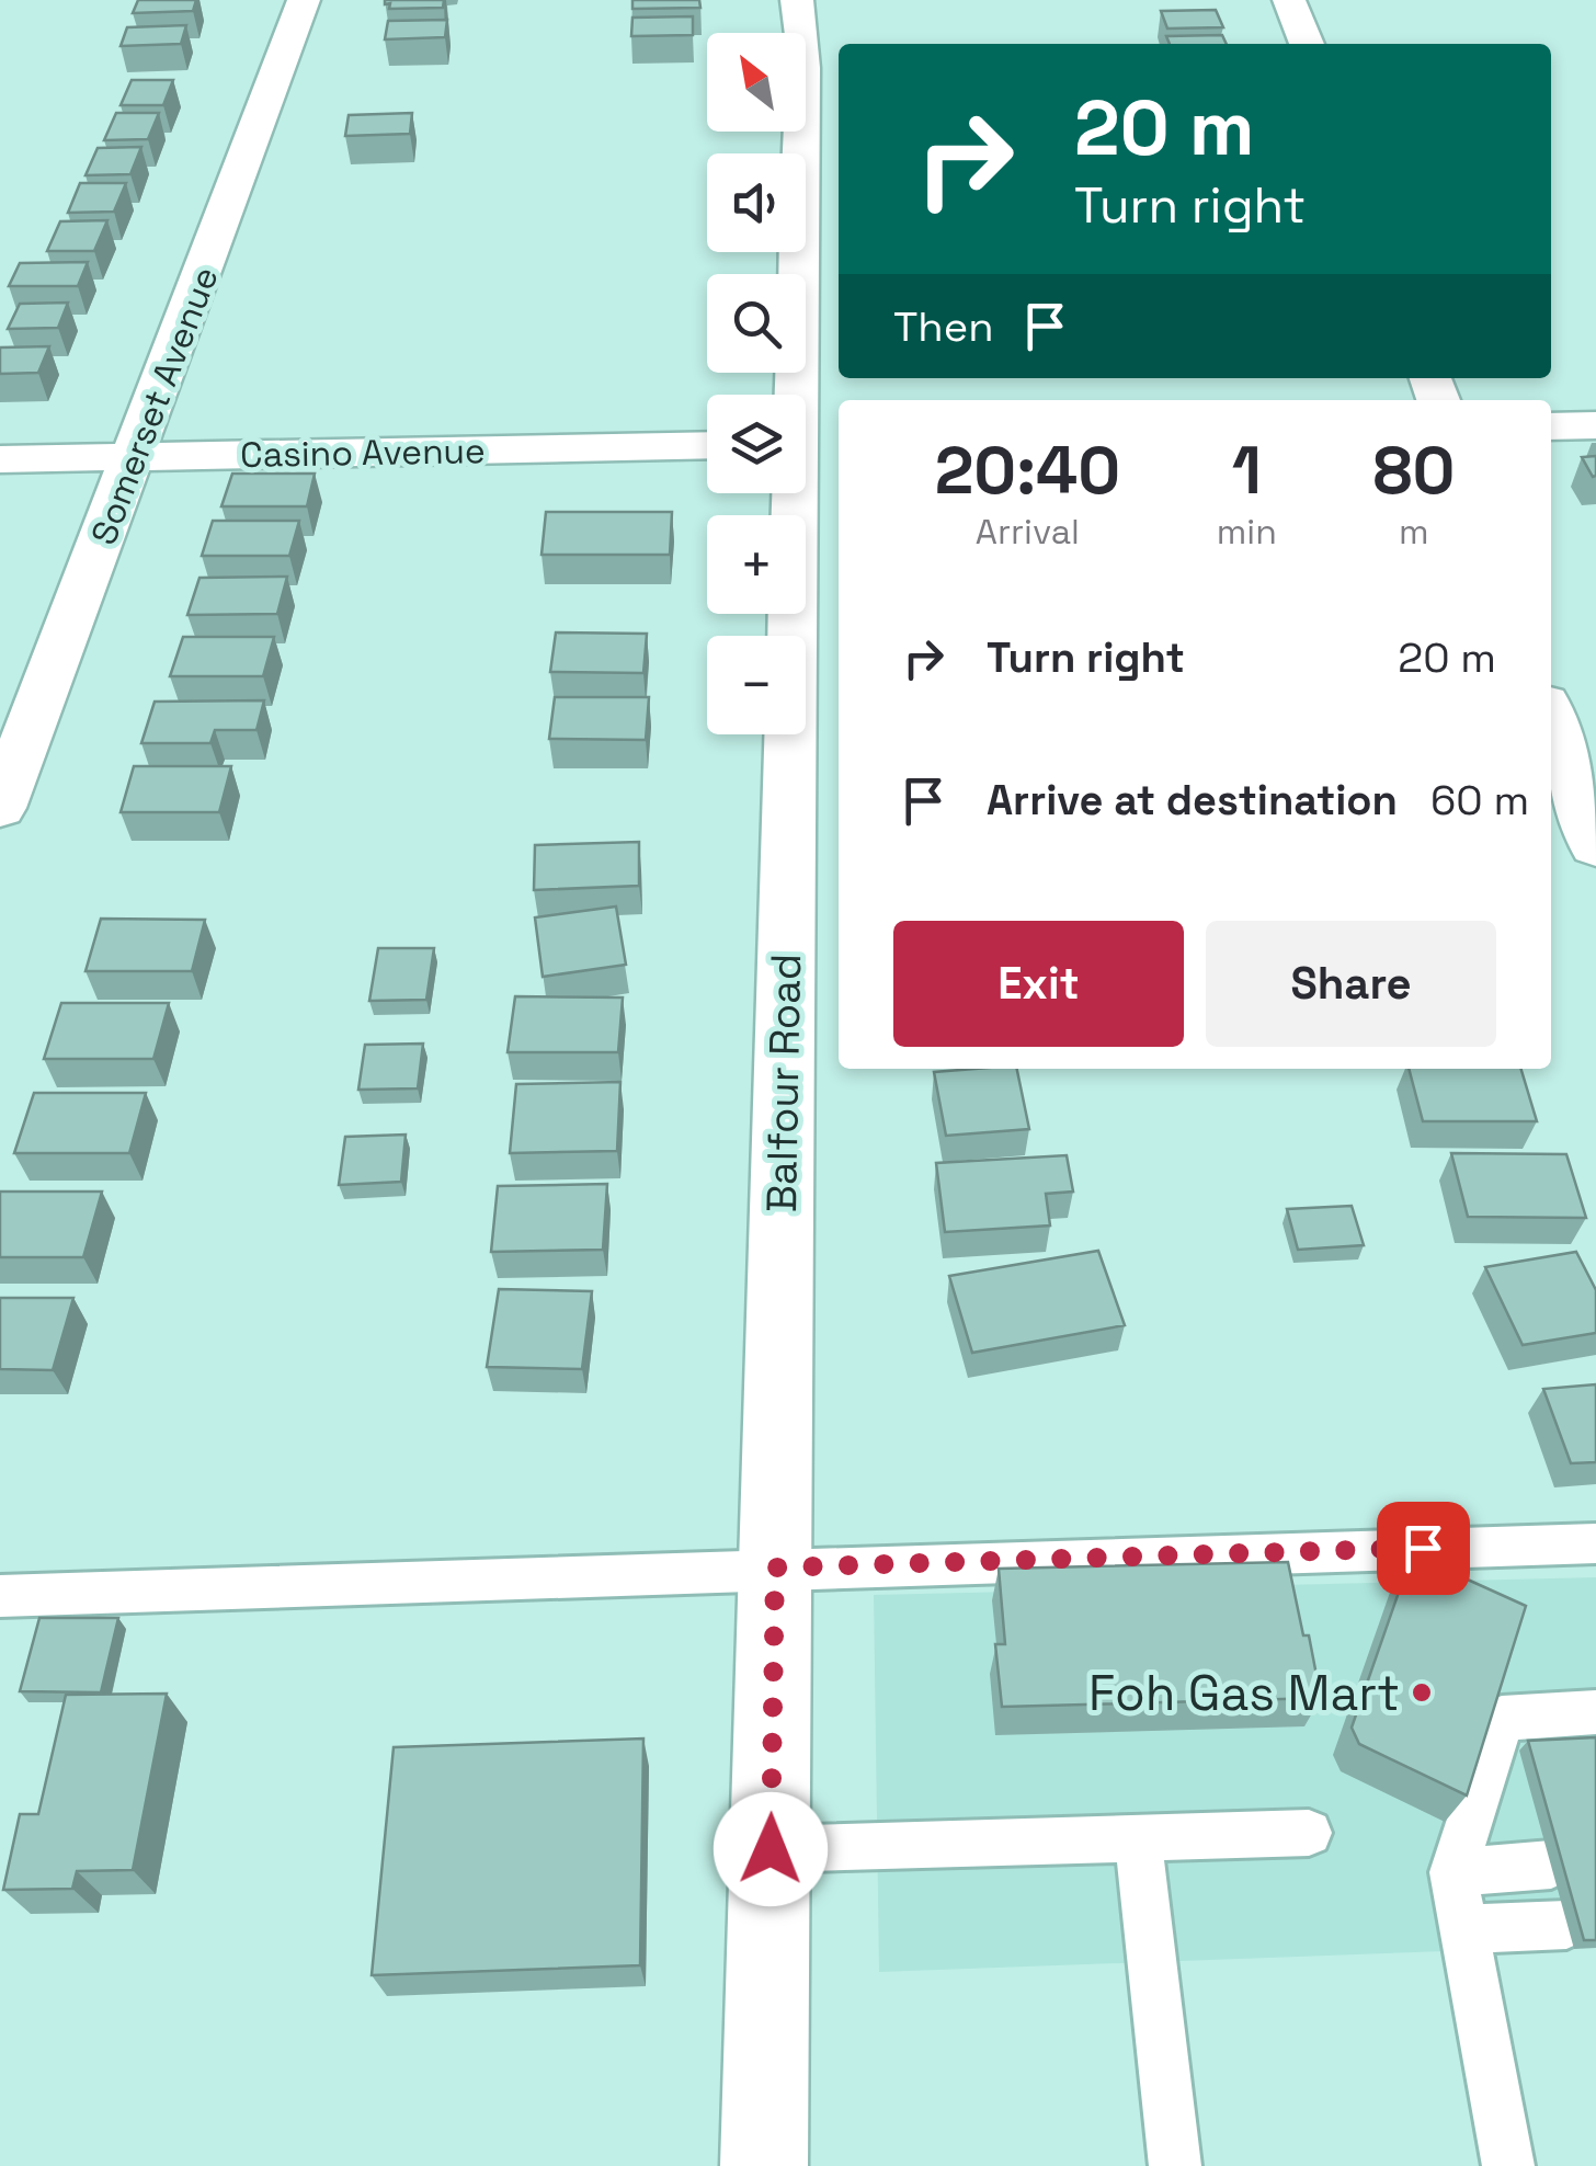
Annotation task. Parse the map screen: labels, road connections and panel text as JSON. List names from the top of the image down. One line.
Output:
{"streets":{"street":["Somerset Avenue","Casino Avenue","Balfour Road"]},"crossings":[["Somerset Avenue","Casino Avenue"]],"places":["Foh Gas Mart"],"north":"top left","page":{"map_buttons":["+","−"],"turn":["20 m","Turn right"],"then":"Then","eta":["20:40","Arrival","1","min","80","m"],"list":[{"name":"Turn right","value":"20 m"},{"name":"Arrive at destination","value":"60 m"}],"buttons":["Exit","Share"]}}
